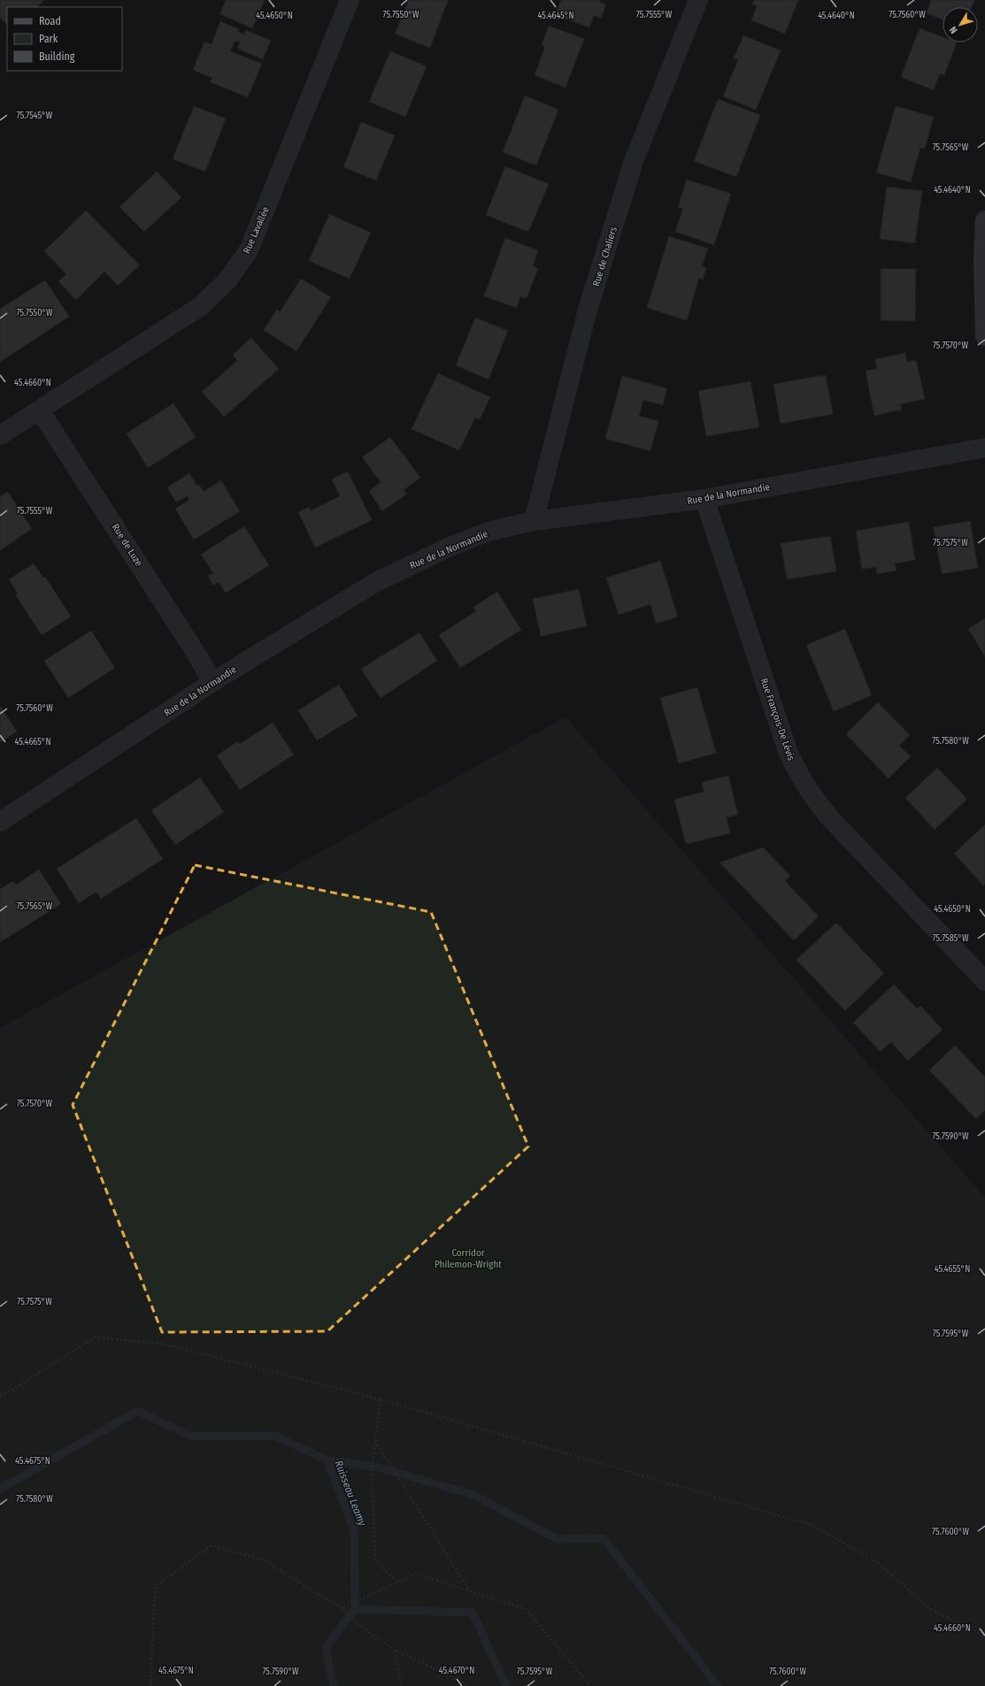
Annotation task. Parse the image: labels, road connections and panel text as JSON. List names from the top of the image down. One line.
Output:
{"streets":{"street":["Rue Lavallée","Rue de Chaliers","Rue de la Normandie","Rue de Luze","Rue François-De Lévis"]},"crossings":[["Rue Lavallée","Rue de Luze"],["Rue de Chaliers","Rue de la Normandie"],["Rue de la Normandie","Rue de Luze"],["Rue de la Normandie","Rue François-De Lévis"]],"water":["Ruisseau Leamy"],"parks":["Corridor Philemon-Wright"],"legend":["Road","Park","Building"],"north":"bottom left","coordinates":["75.7550°W","75.7555°W","75.7560°W","45.4650°N","45.4645°N","45.4640°N","75.7545°W","75.7565°W","75.7570°W","45.4660°N","75.7575°W","75.7580°W","45.4665°N","75.7585°W","75.7590°W","45.4655°N","75.7595°W","45.4675°N","75.7600°W","45.4670°N"]}
